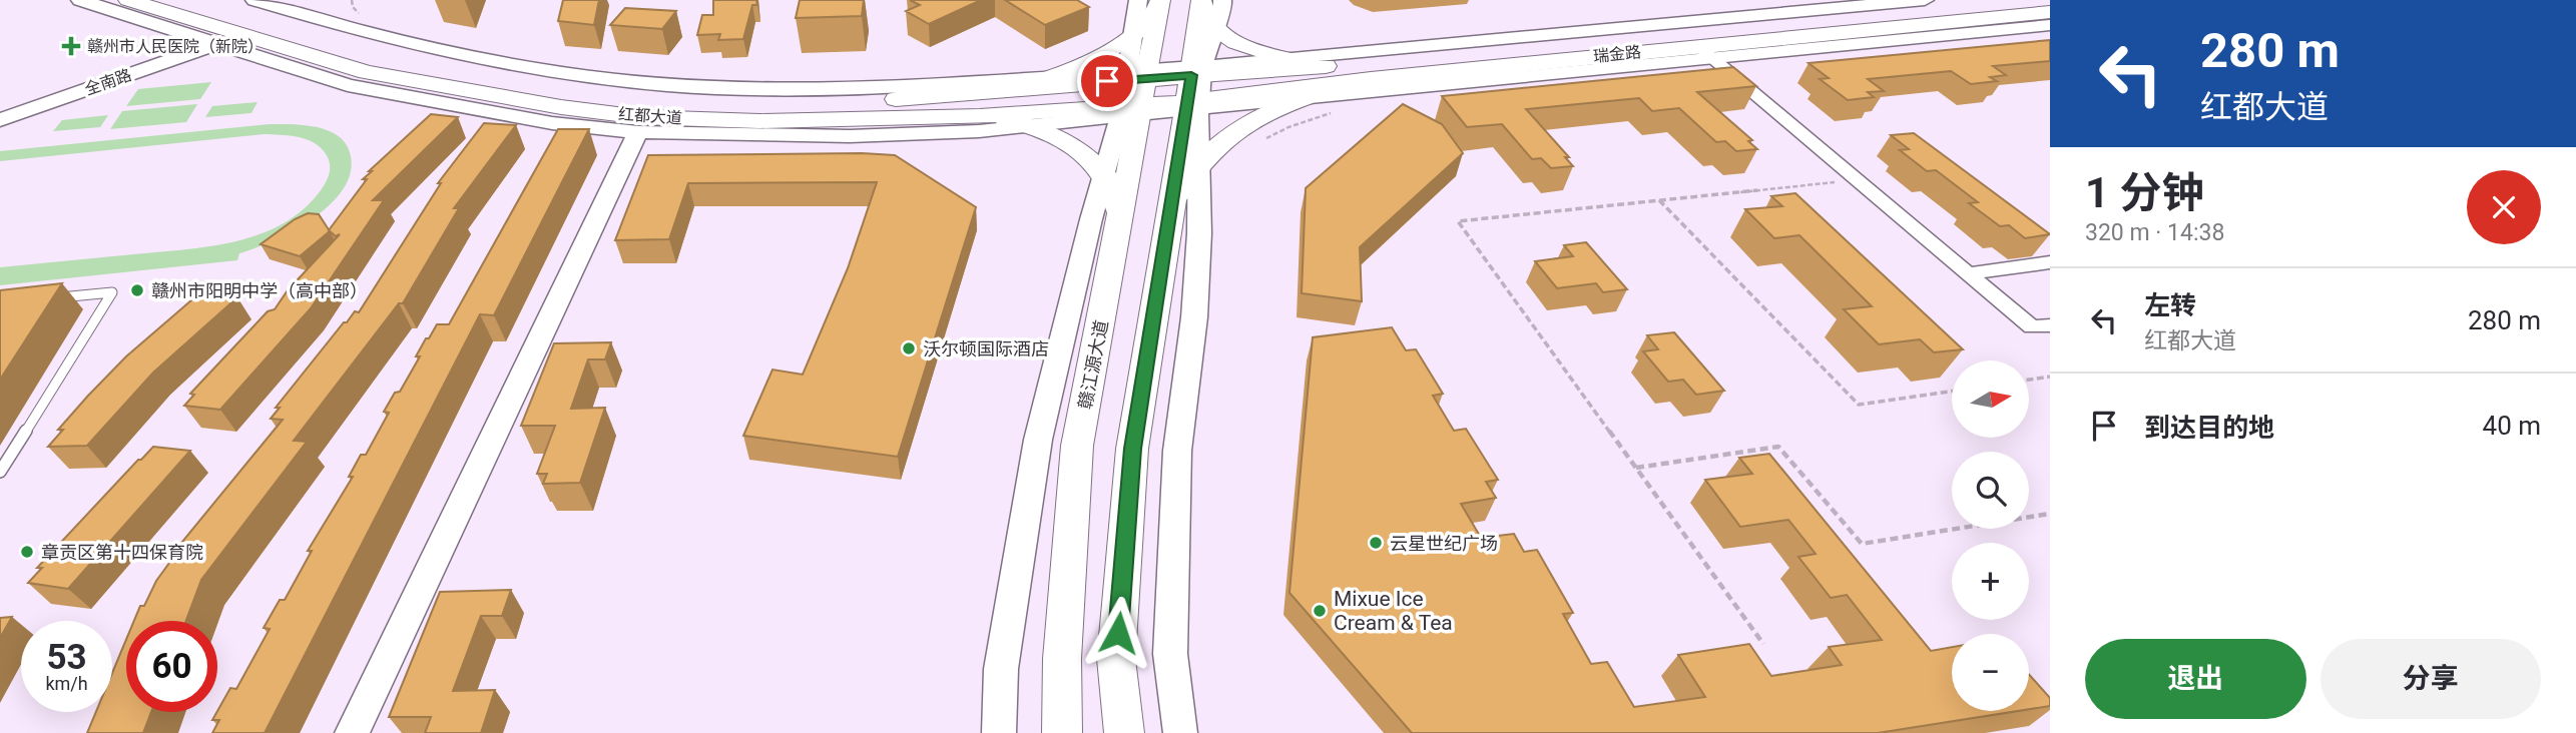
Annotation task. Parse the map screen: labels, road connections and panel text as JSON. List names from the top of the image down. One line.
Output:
{"streets":{"main road":["瑞金路","红都大道","赣江源大道"],"street":["全南路"]},"crossings":[["瑞金路","红都大道"],["红都大道","赣江源大道"]],"places":{"health":["赣州市人民医院（新院）"],"other":["赣州市阳明中学（高中部）","沃尔顿国际酒店","云星世纪广场","章贡区第十四保育院","Mixue Ice Cream & Tea"]},"north":"right","page":{"turn":["280 m","红都大道"],"heading":["1 分钟","320 m · 14:38"],"list":[{"name":"左转","note":"红都大道","value":"280 m"},{"name":"到达目的地","value":"40 m"}],"map_buttons":["+","−"],"speed":"53 km/h","limit":"60","buttons":["退出","分享"]}}
